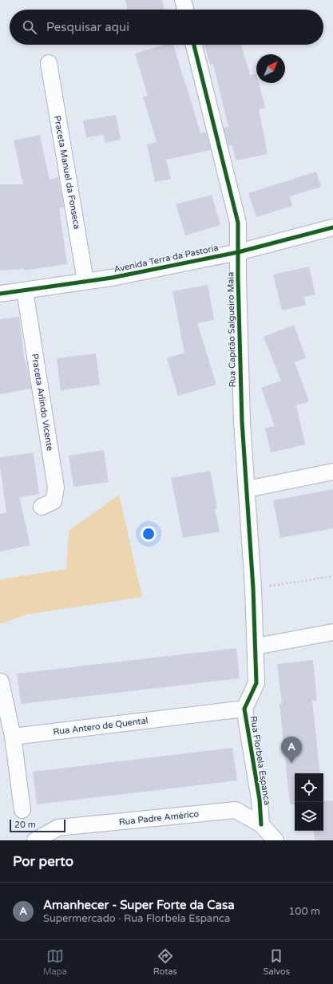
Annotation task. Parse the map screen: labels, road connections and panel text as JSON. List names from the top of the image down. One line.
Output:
{"streets":{"street":["Praceta Manuel da Fonseca","Avenida Terra da Pastoria","Rua Capitão Salgueiro Maia","Praceta Arlindo Vicente","Rua Antero de Quental","Rua Florbela Espanca","Rua Padre Américo"]},"crossings":[["Praceta Manuel da Fonseca","Avenida Terra da Pastoria"],["Avenida Terra da Pastoria","Rua Capitão Salgueiro Maia"],["Avenida Terra da Pastoria","Praceta Arlindo Vicente"],["Rua Capitão Salgueiro Maia","Rua Florbela Espanca"],["Rua Antero de Quental","Rua Florbela Espanca"],["Rua Florbela Espanca","Rua Padre Américo"]],"scale_bar":"20 m","north":"top right","page":{"search":"Pesquisar aqui","pins":"A","scale":"20 m","heading":"Por perto","list":[{"mark":"A","name":"Amanhecer - Super Forte da Casa","note":"Supermercado · Rua Florbela Espanca","value":"100 m"}],"nav":["Mapa","Rotas","Salvos"]}}
